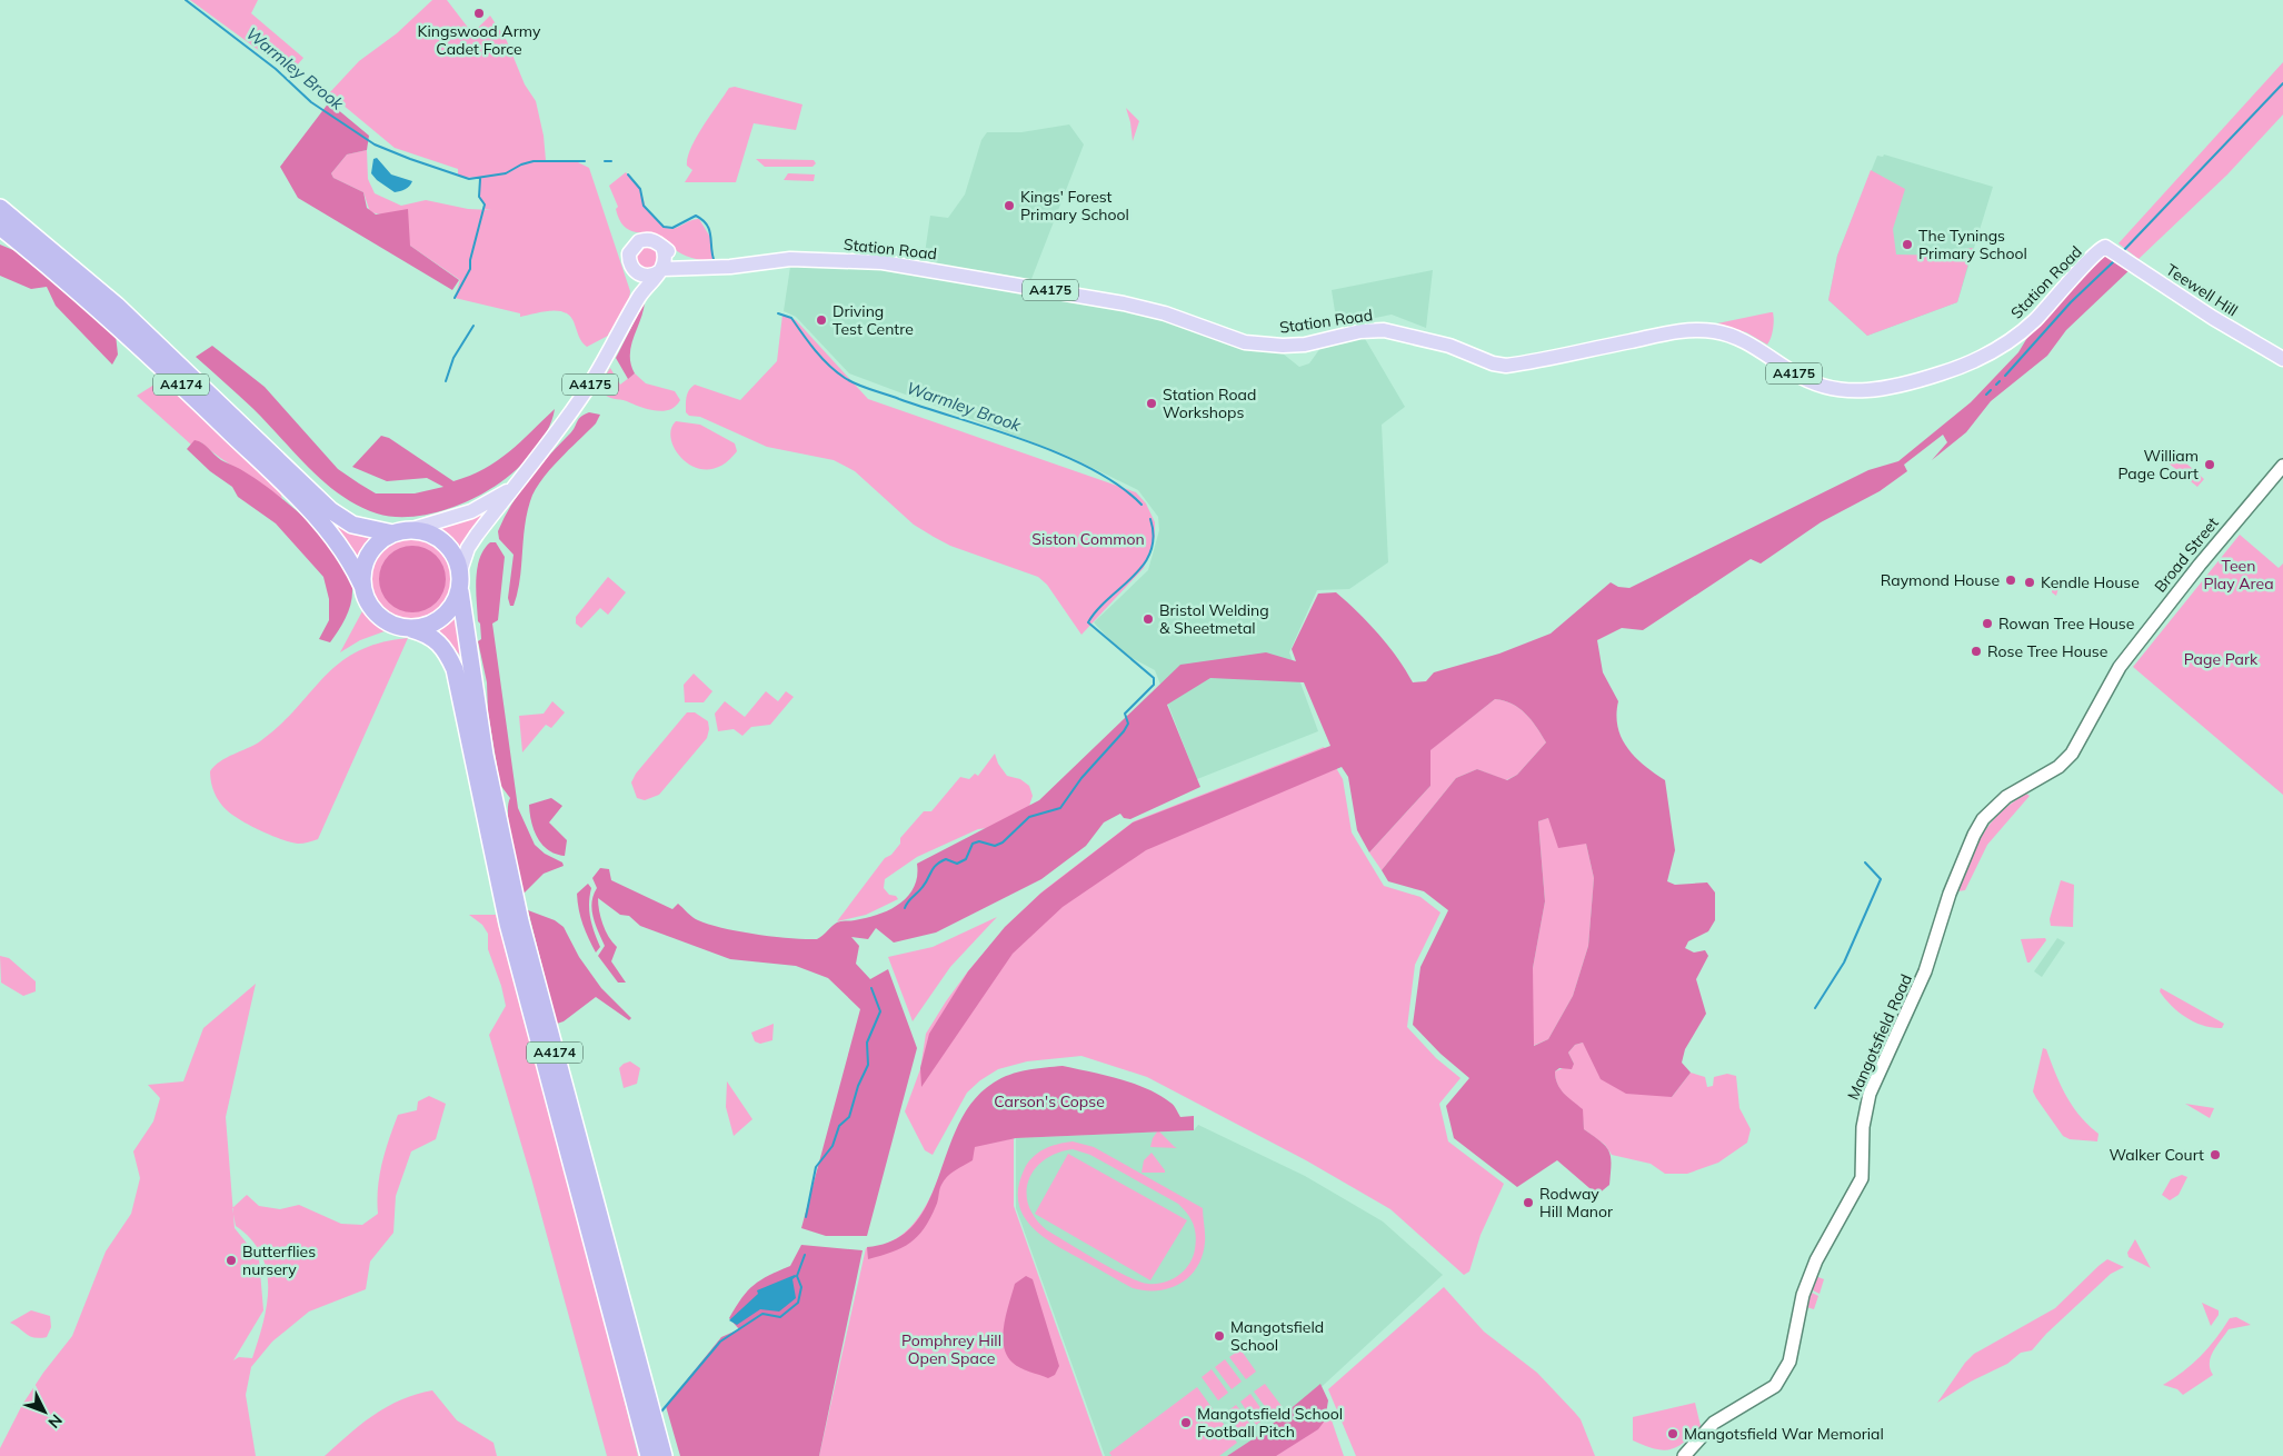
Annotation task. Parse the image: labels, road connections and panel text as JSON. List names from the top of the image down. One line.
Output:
{"streets":{"highway":["A4174"],"main road":["Station Road","A4175","Teewell Hill","Broad Street","Mangotsfield Road"]},"crossings":[["Station Road","A4175"],["Station Road","Teewell Hill"],["A4175","A4174"],["Broad Street","Mangotsfield Road"]],"water":["Warmley Brook"],"parks":["Siston Common","Teen Play Area","Page Park","Carson's Copse","Pomphrey Hill Open Space"],"places":["Kingswood Army Cadet Force","Kings' Forest Primary School","The Tynings Primary School","Driving Test Centre","Station Road Workshops","William Page Court","Raymond House","Kendle House","Bristol Welding & Sheetmetal","Rowan Tree House","Rose Tree House","Walker Court","Rodway Hill Manor","Butterflies nursery","Mangotsfield School","Mangotsfield School Football Pitch","Mangotsfield War Memorial"],"north":"bottom right"}
